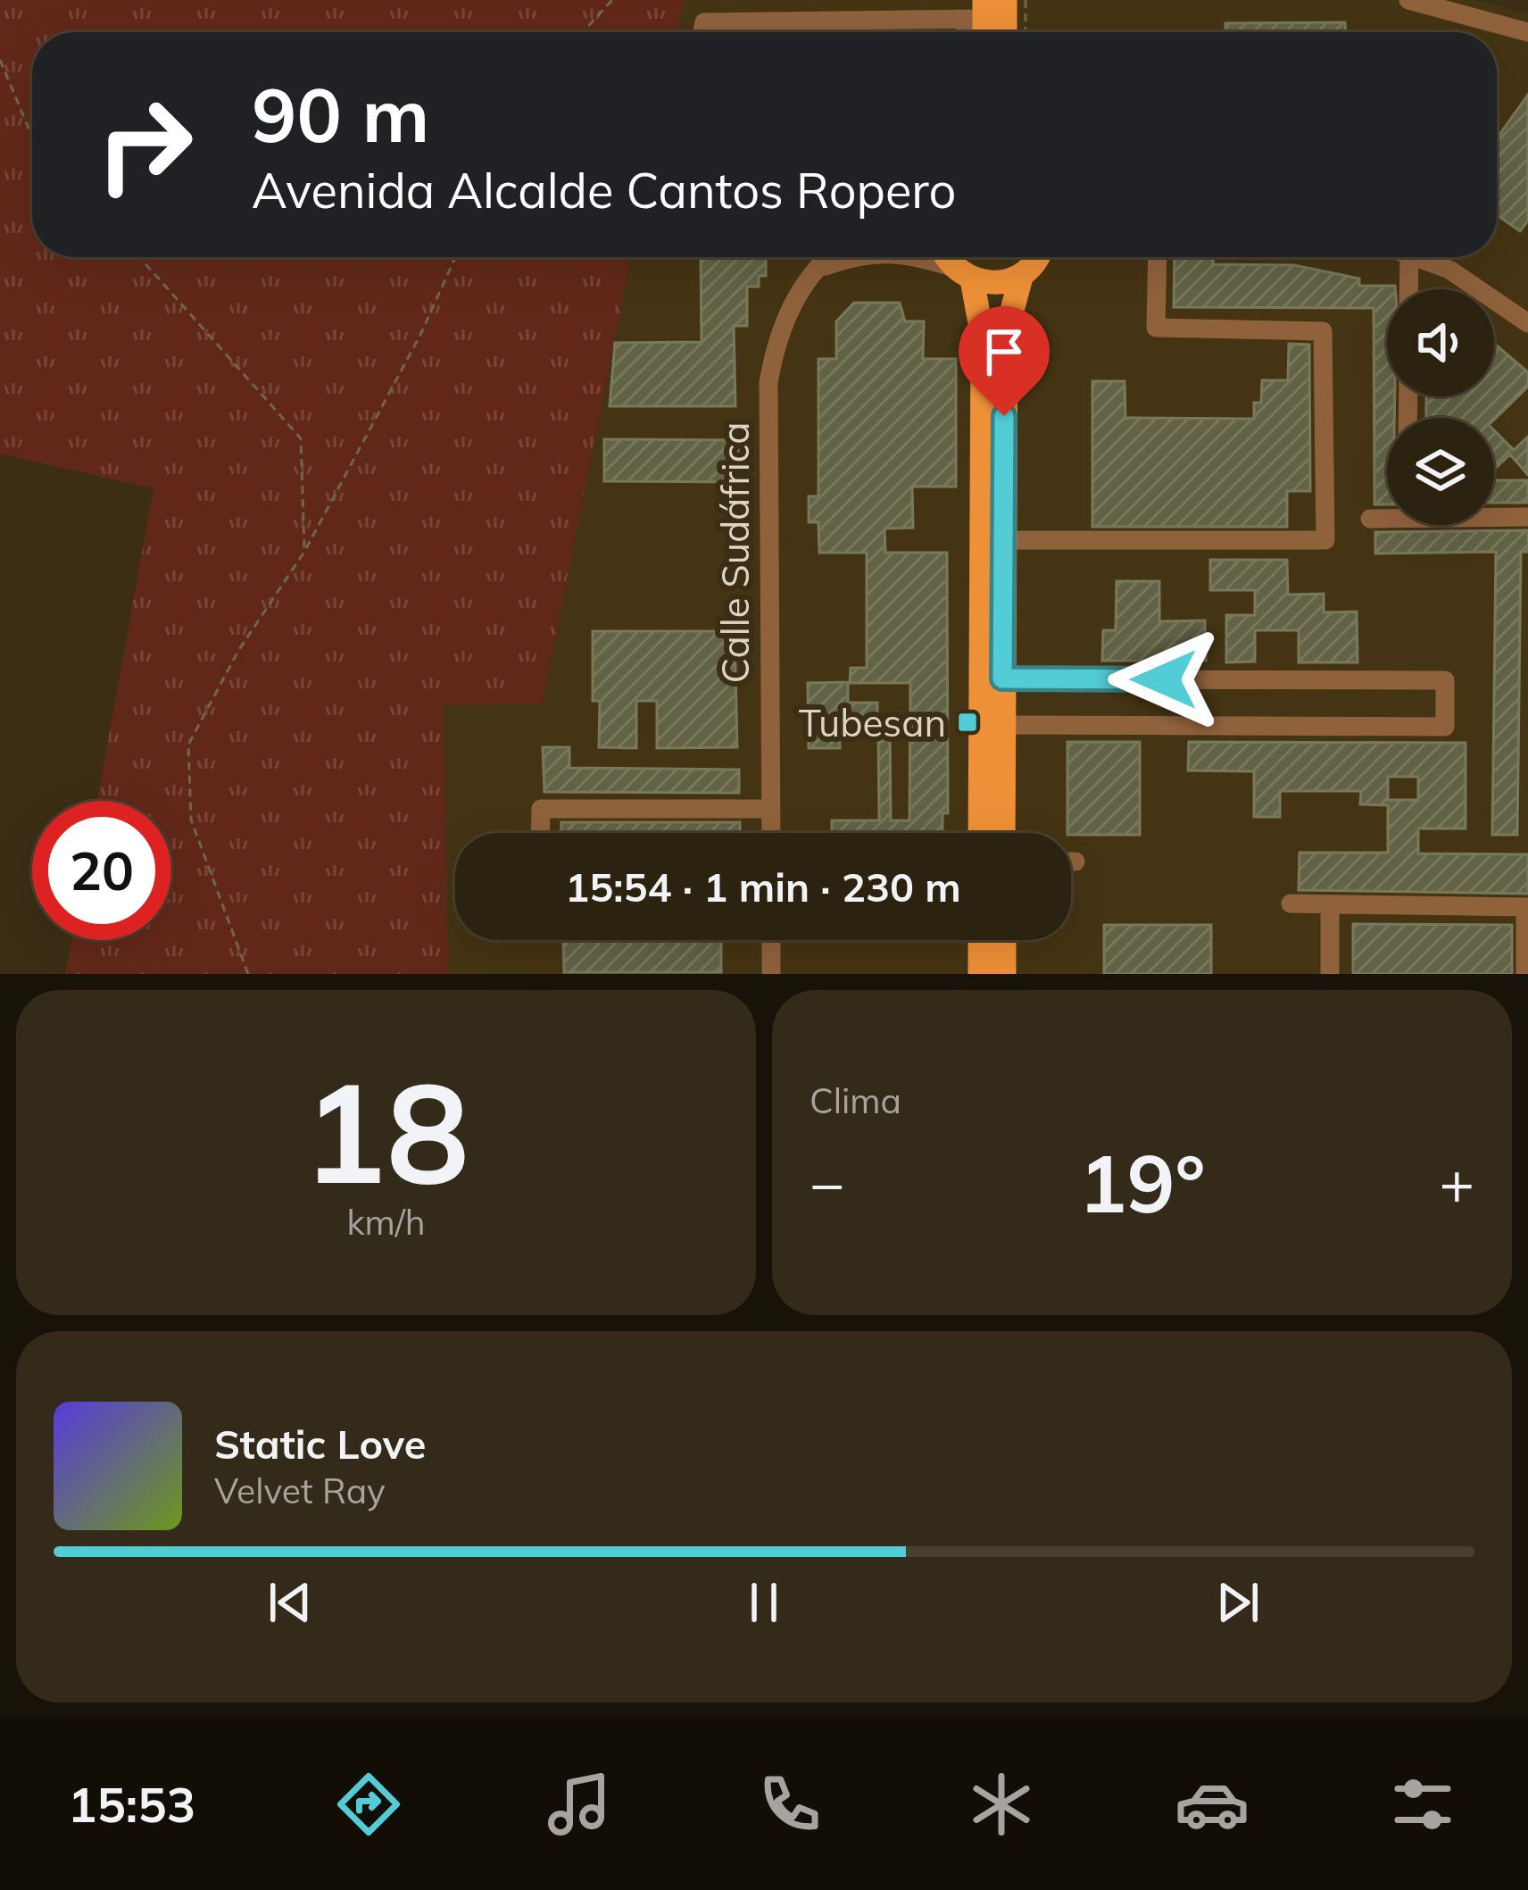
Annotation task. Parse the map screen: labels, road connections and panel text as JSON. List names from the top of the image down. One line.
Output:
{"streets":{"street":["Calle Sudáfrica"]},"places":{"transit":["Tubesan"]},"page":{"turn":["90 m","Avenida Alcalde Cantos Ropero"],"limit":"20","trip":"15:54 · 1 min · 230 m","tile":[["18","km/h"],"Clima"],"heat":["−","19°","+"],"song":["Static Love","Velvet Ray"],"tabs":"15:53"}}
